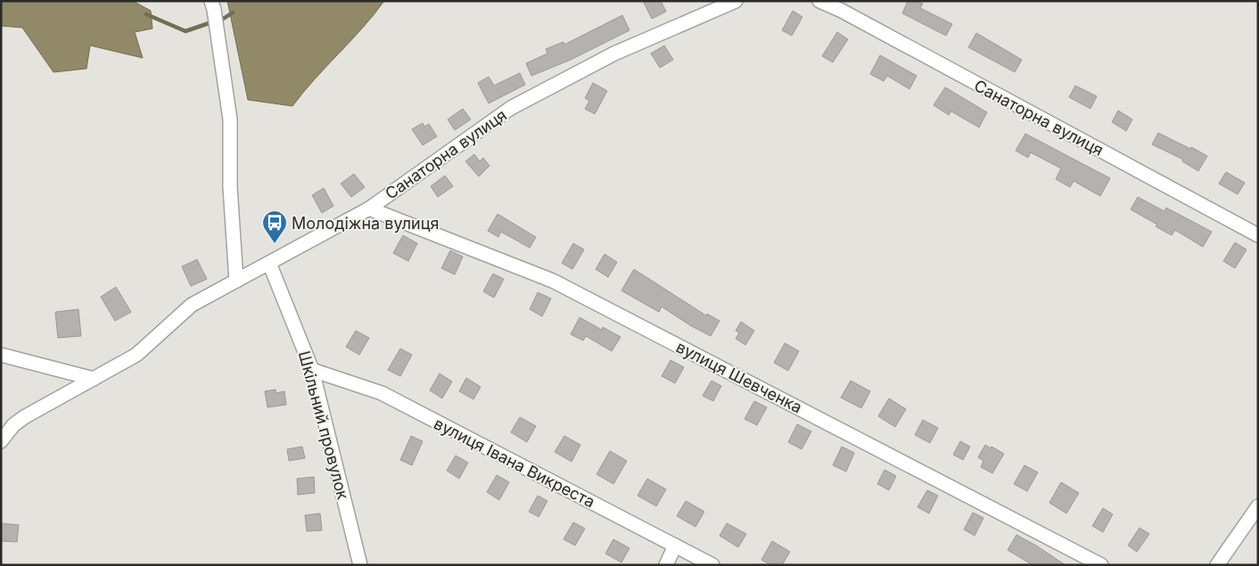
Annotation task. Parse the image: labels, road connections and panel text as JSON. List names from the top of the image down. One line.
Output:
{"streets":{"street":["Санаторна вулиця","вулиця Шевченка","Шкільний провулок","вулиця Івана Викреста"]},"crossings":[["Санаторна вулиця","вулиця Шевченка"],["Санаторна вулиця","Шкільний провулок"],["Шкільний провулок","вулиця Івана Викреста"]],"places":{"bus stop":["Молодіжна вулиця"]}}
